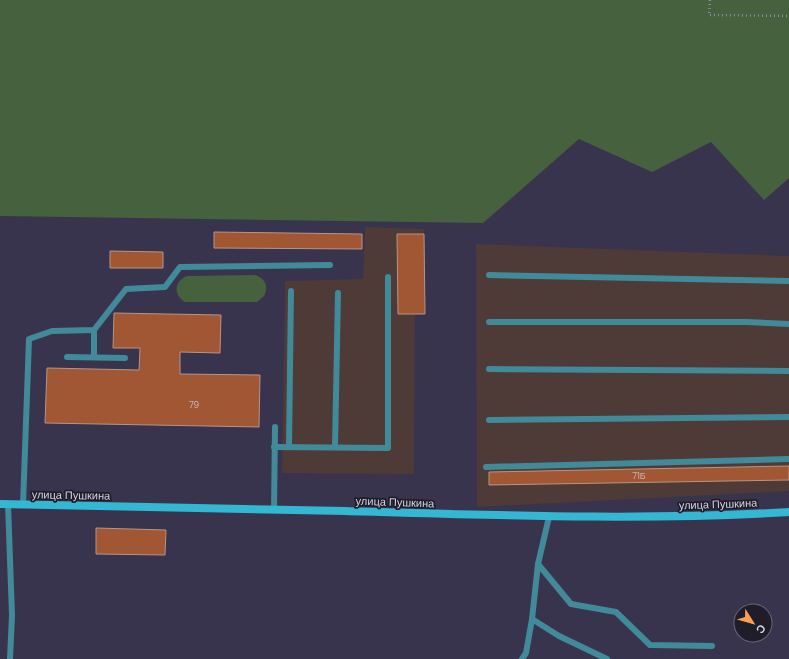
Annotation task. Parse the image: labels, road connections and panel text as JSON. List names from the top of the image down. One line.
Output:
{"streets":{"main road":["улица Пушкина"]},"house_numbers":["79","71Б"],"north":"bottom right"}
